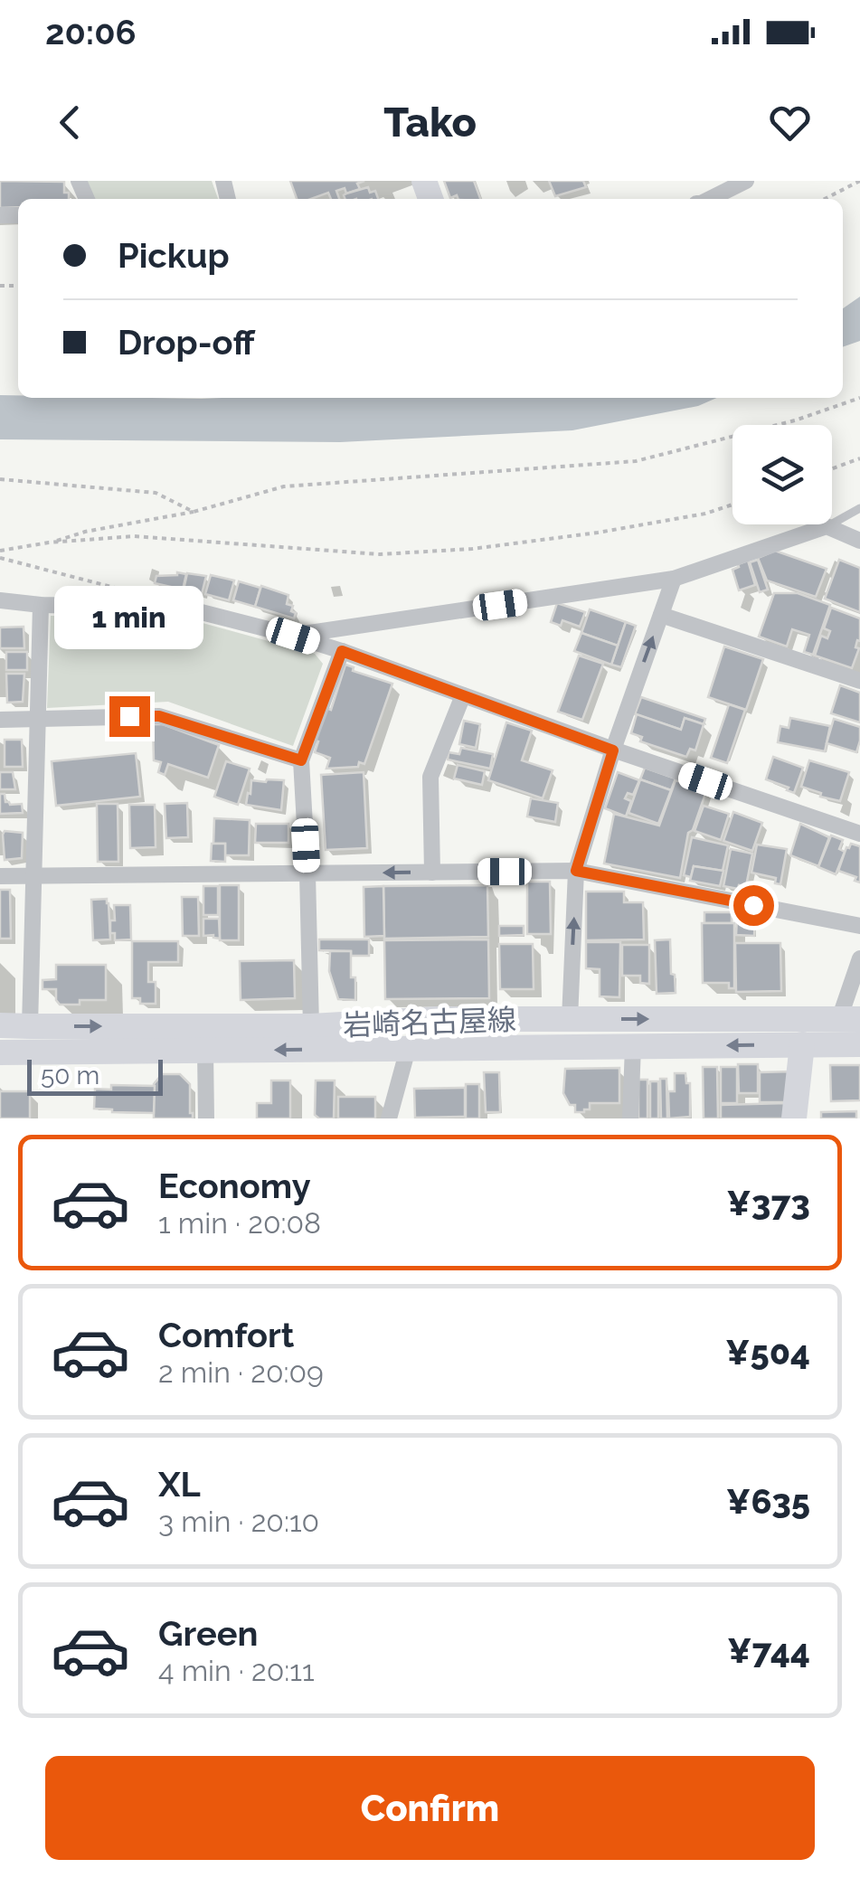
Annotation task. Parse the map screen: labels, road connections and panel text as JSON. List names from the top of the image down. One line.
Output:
{"streets":{"main road":["岩崎名古屋線"]},"scale_bar":"50 m","page":{"status":"20:06","header":"Tako","banner":["Pickup","Drop-off"],"bubble":"1 min","scale":"50 m","list":[{"name":"Economy","note":"1 min · 20:08","value":"¥373"},{"name":"Comfort","note":"2 min · 20:09","value":"¥504"},{"name":"XL","note":"3 min · 20:10","value":"¥635"},{"name":"Green","note":"4 min · 20:11","value":"¥744"}],"buttons":"Confirm"}}
